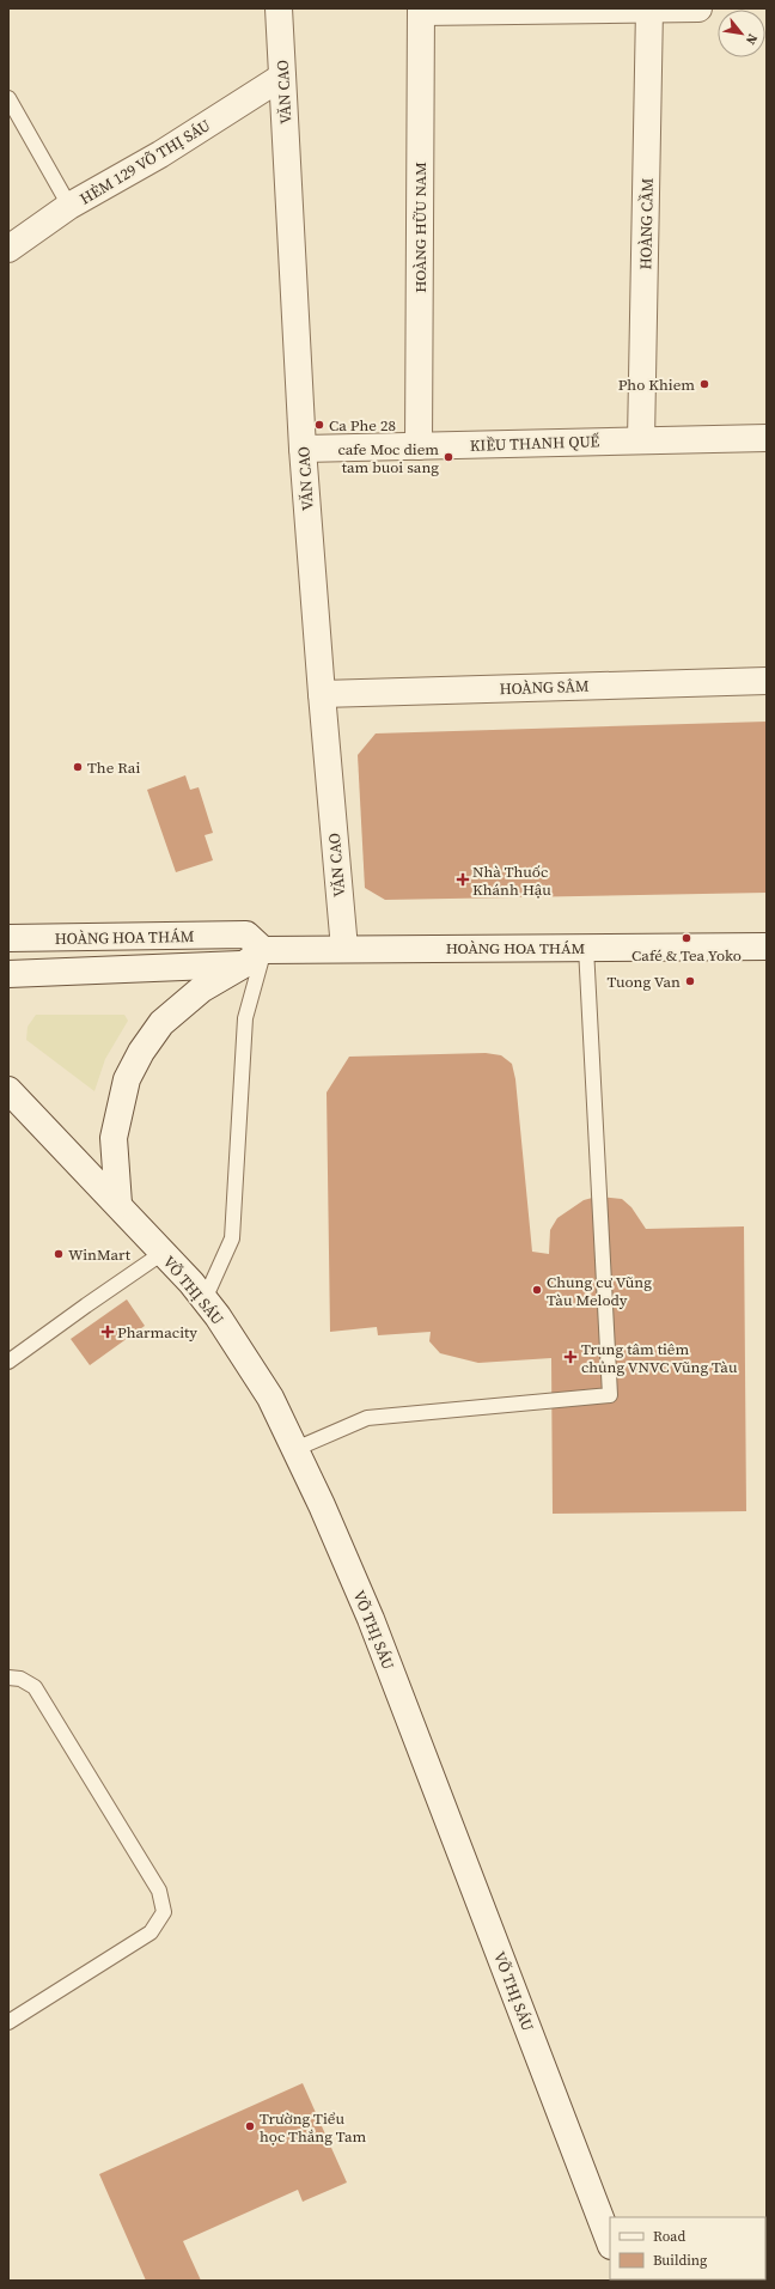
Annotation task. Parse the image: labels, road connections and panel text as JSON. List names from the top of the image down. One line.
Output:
{"streets":{"street":["VĂN CAO","HẺM 129 VÕ THỊ SÁU","HOÀNG CẦM","HOÀNG HỮU NAM","KIỀU THANH QUẾ","HOÀNG SÂM","HOÀNG HOA THÁM","VÕ THỊ SÁU"]},"crossings":[["VĂN CAO","HẺM 129 VÕ THỊ SÁU"],["VĂN CAO","KIỀU THANH QUẾ"],["VĂN CAO","HOÀNG SÂM"],["VĂN CAO","HOÀNG HOA THÁM"],["HOÀNG CẦM","KIỀU THANH QUẾ"],["HOÀNG HỮU NAM","KIỀU THANH QUẾ"]],"places":{"other":["Pho Khiem","Ca Phe 28","cafe Moc diem tam buoi sang","The Rai","Café & Tea Yoko","Tuong Van","WinMart","Chung cư Vũng Tàu Melody","Trường Tiểu học Thắng Tam"],"health":["Nhà Thuốc Khánh Hậu","Pharmacity","Trung tâm tiêm chủng VNVC Vũng Tàu"]},"legend":["Road","Building"],"north":"bottom right"}
